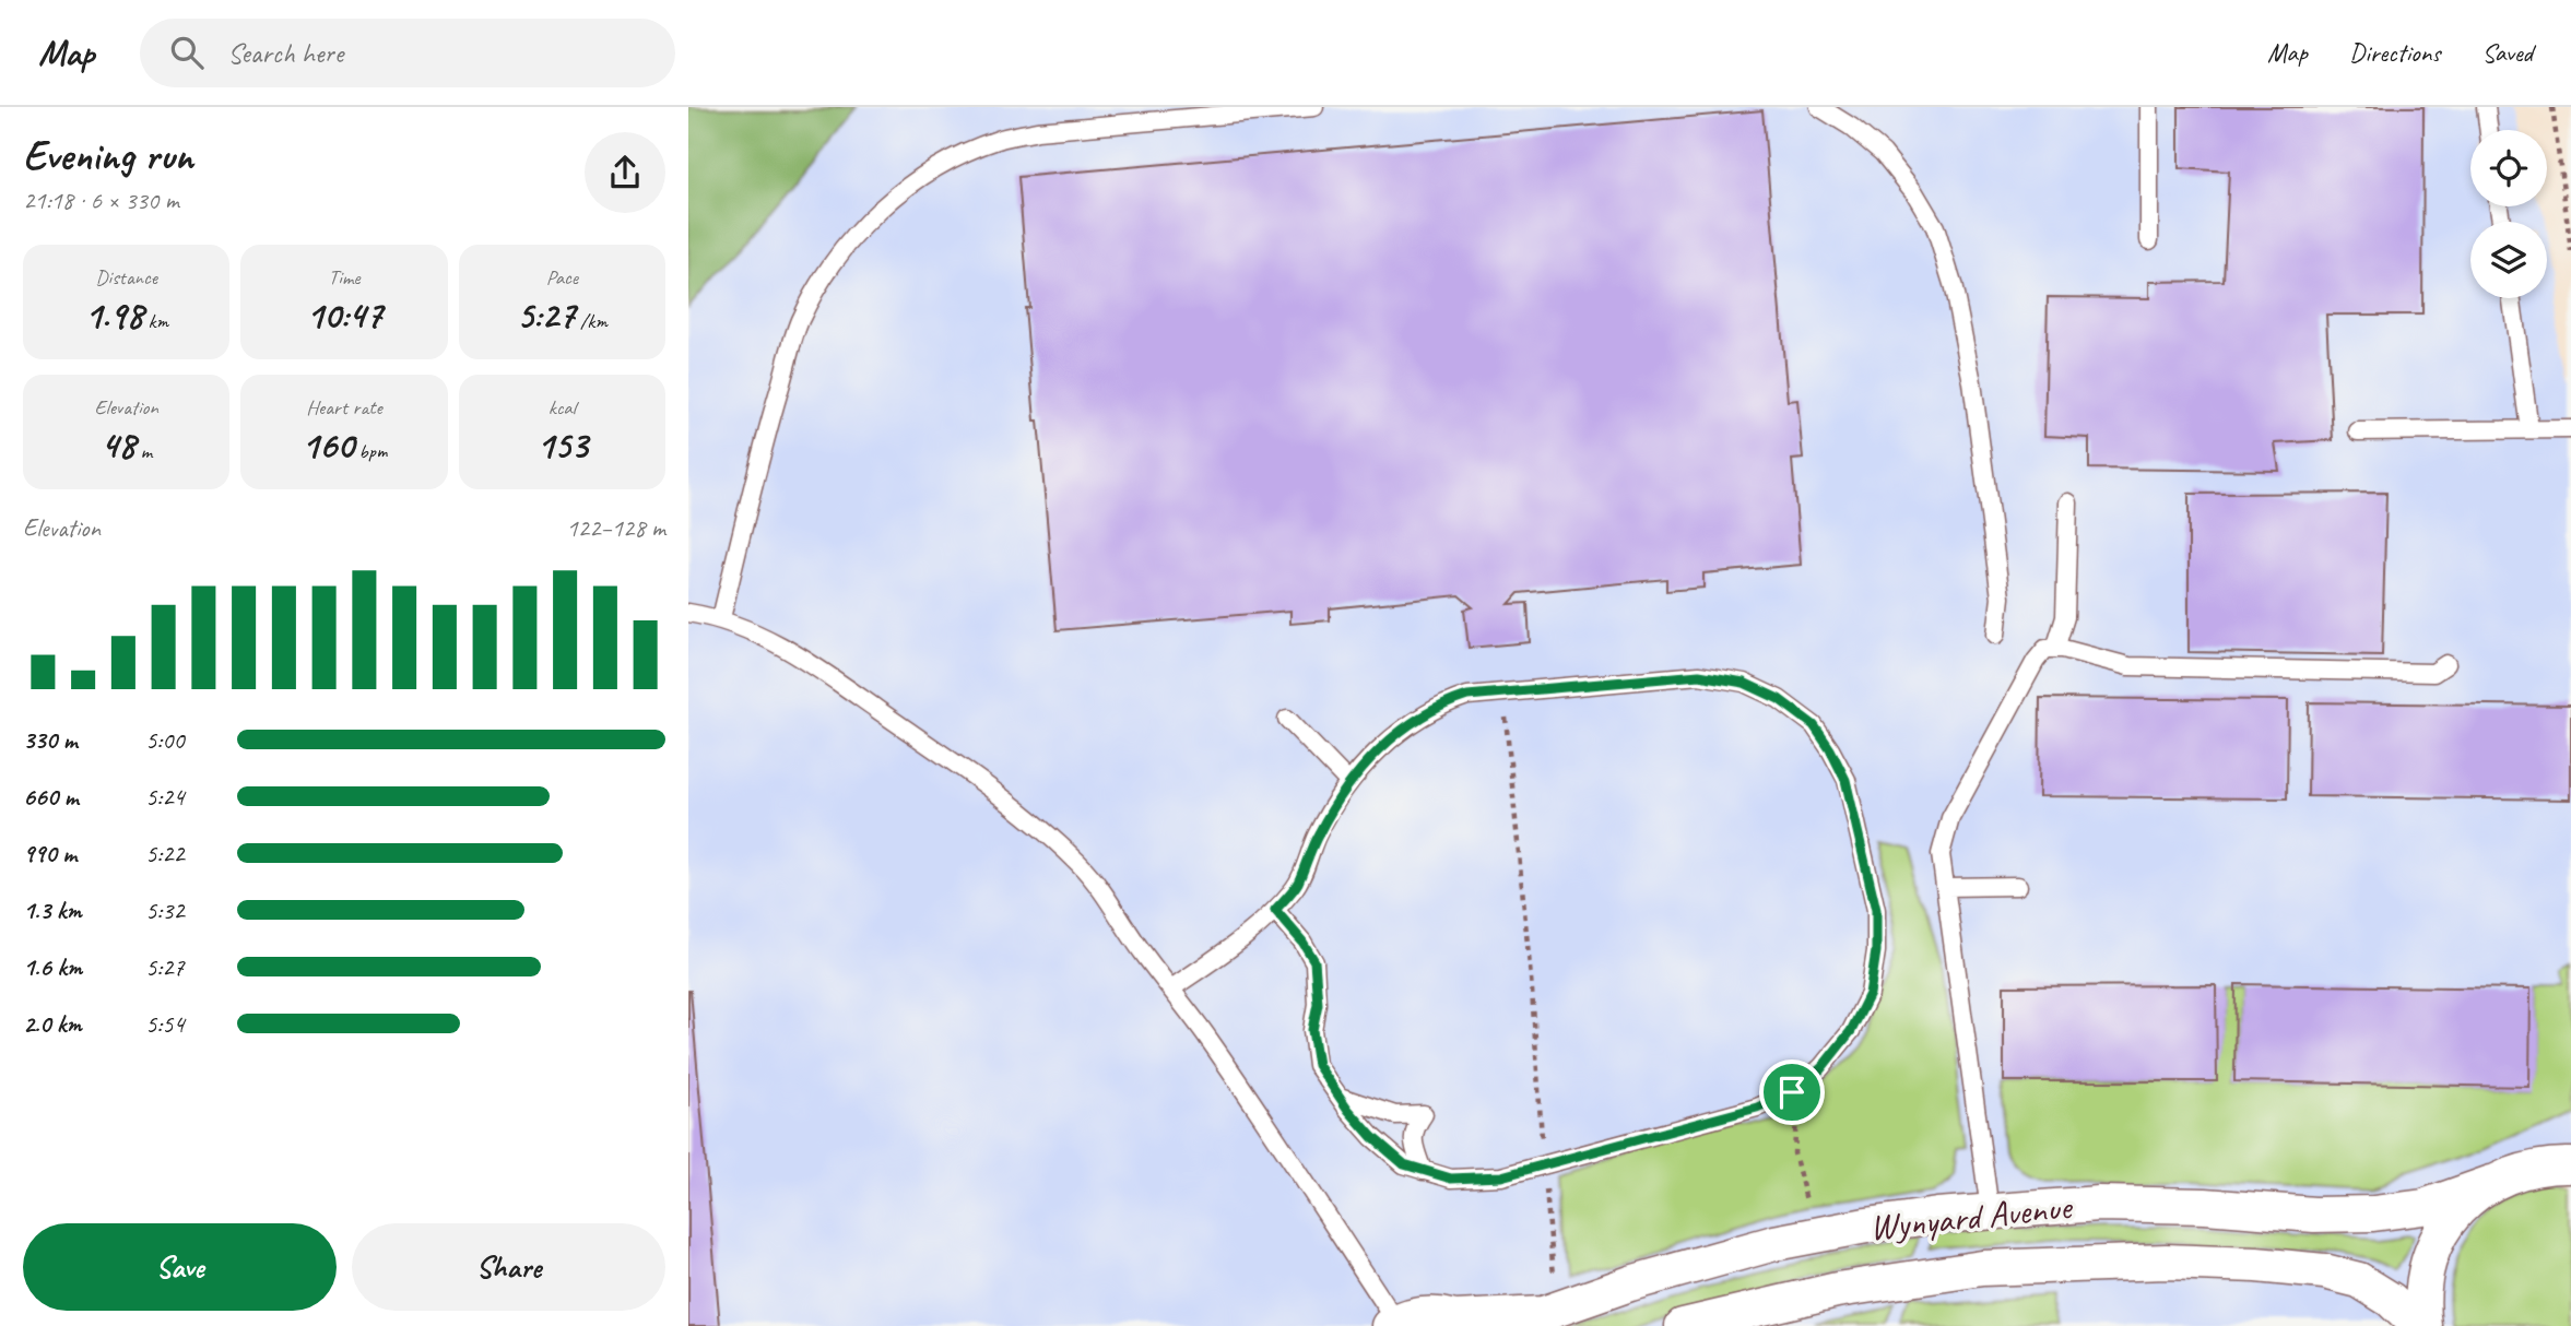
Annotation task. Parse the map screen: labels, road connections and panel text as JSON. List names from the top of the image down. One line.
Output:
{"streets":{"street":["Wynyard Avenue"]},"page":{"header":"Map","search":"Search here","nav":["Map","Directions","Saved"],"heading":["Evening run","21:18 · 6 × 330 m"],"stats":[["Distance","1.98 km"],["Time","10:47"],["Pace","5:27 /km"],["Elevation","48 m"],["Heart rate","160 bpm"],["kcal","153"]],"chart":["Elevation","122–128 m"],"list":[{"name":"330 m","note":"5:00"},{"name":"660 m","note":"5:24"},{"name":"990 m","note":"5:22"},{"name":"1.3 km","note":"5:32"},{"name":"1.6 km","note":"5:27"},{"name":"2.0 km","note":"5:54"}],"buttons":["Save","Share"]}}
